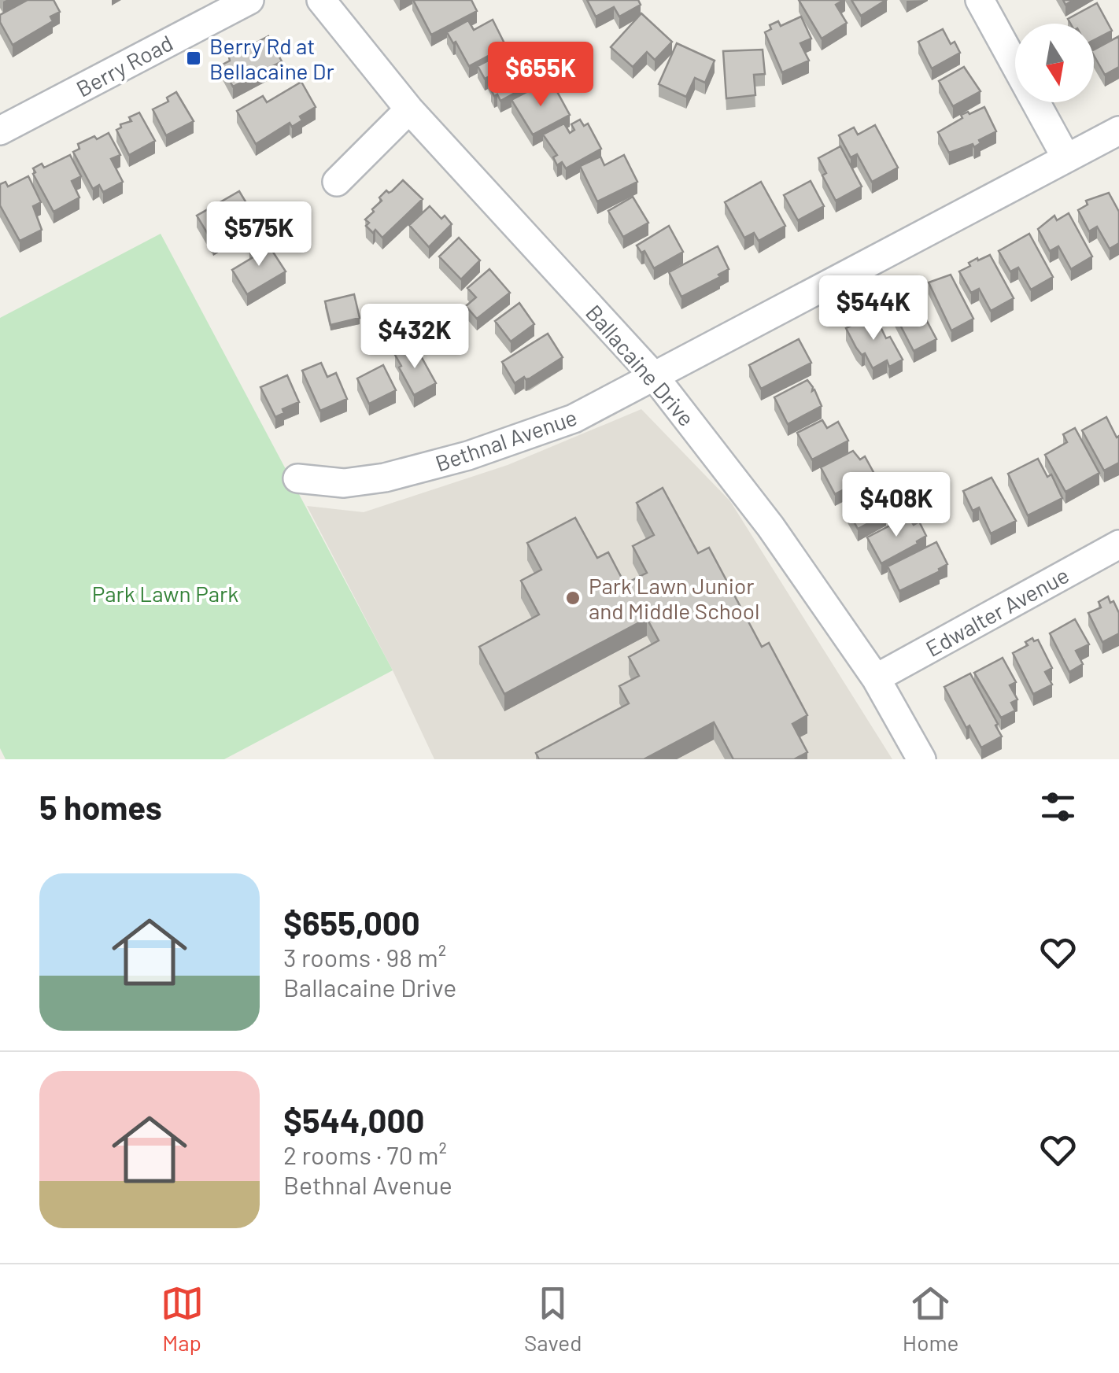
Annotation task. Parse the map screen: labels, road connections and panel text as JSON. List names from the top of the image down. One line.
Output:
{"streets":{"street":["Berry Road","Ballacaine Drive","Bethnal Avenue","Edwalter Avenue"]},"crossings":[["Ballacaine Drive","Bethnal Avenue"],["Ballacaine Drive","Edwalter Avenue"]],"parks":["Park Lawn Park"],"places":{"transit":["Berry Rd at Bellacaine Dr"],"other":["Park Lawn Junior and Middle School"]},"north":"bottom","page":{"price":["$655K","$575K","$544K","$432K","$408K"],"heading":"5 homes","list":[{"name":"$655,000","note":"3 rooms · 98 m² · Ballacaine Drive"},{"name":"$544,000","note":"2 rooms · 70 m² · Bethnal Avenue"}],"tabs":["Map","Saved","Home"]}}
